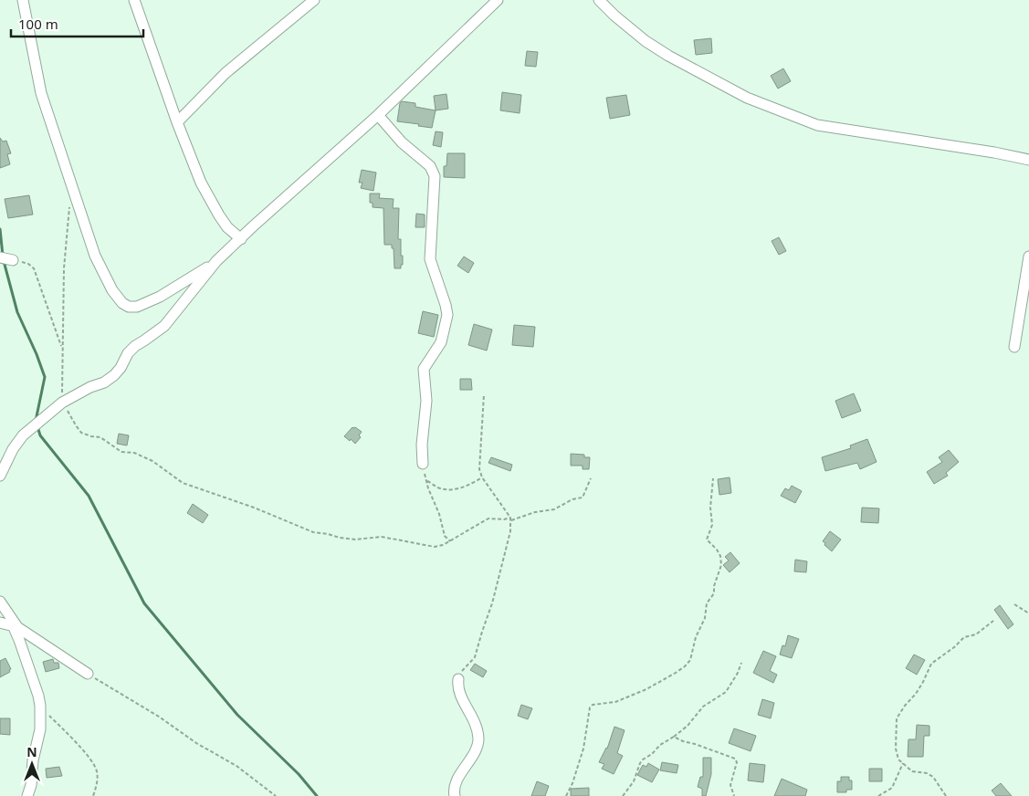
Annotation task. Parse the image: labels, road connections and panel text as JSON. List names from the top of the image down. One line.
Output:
{"scale_bar":"100 m","north":"top"}
